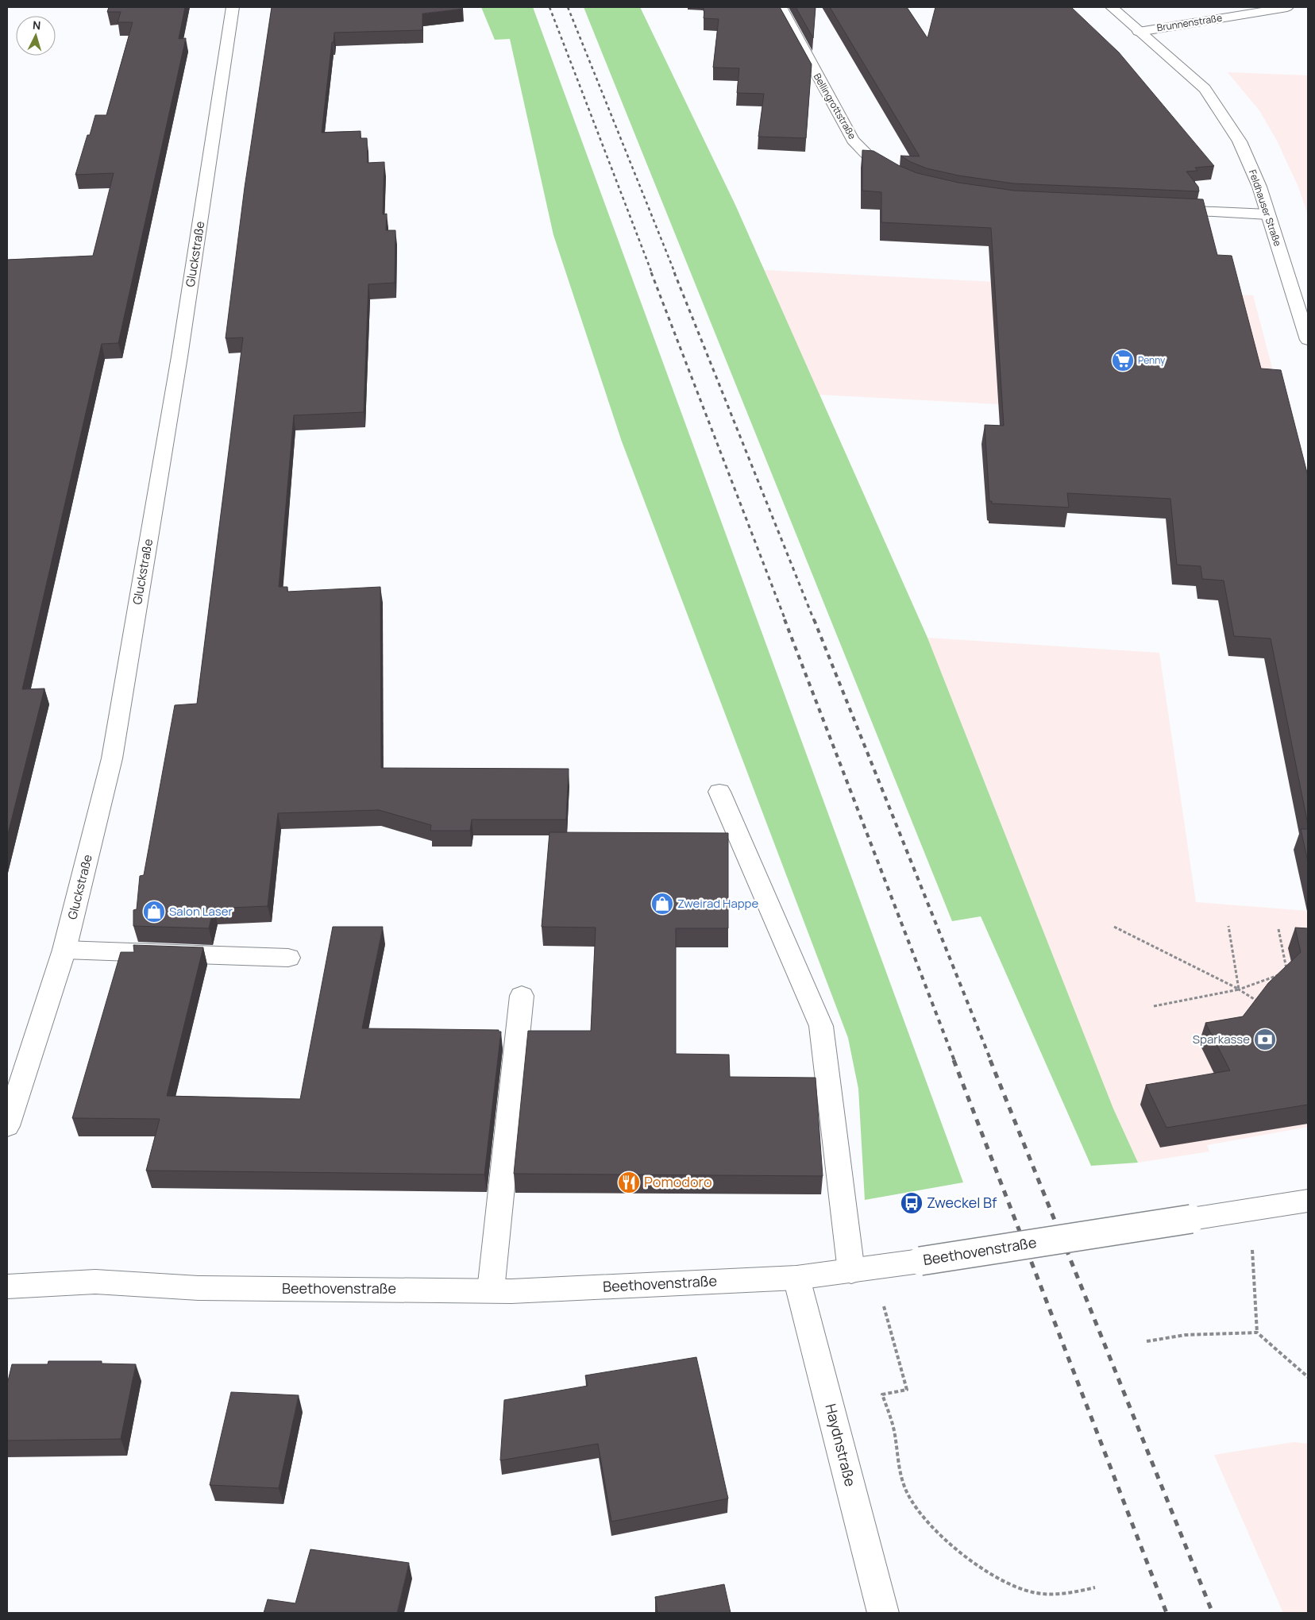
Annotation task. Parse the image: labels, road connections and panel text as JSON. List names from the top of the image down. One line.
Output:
{"streets":{"street":["Brunnenstraße","Bellingrottstraße","Feldhauser Straße","Gluckstraße","Beethovenstraße","Haydnstraße"]},"crossings":[["Brunnenstraße","Feldhauser Straße"],["Beethovenstraße","Haydnstraße"]],"places":{"supermarket":["Penny"],"shop":["Zweirad Happe","Salon Laser"],"bank":["Sparkasse"],"restaurant":["Pomodoro"],"bus stop":["Zweckel Bf"]},"north":"top"}
